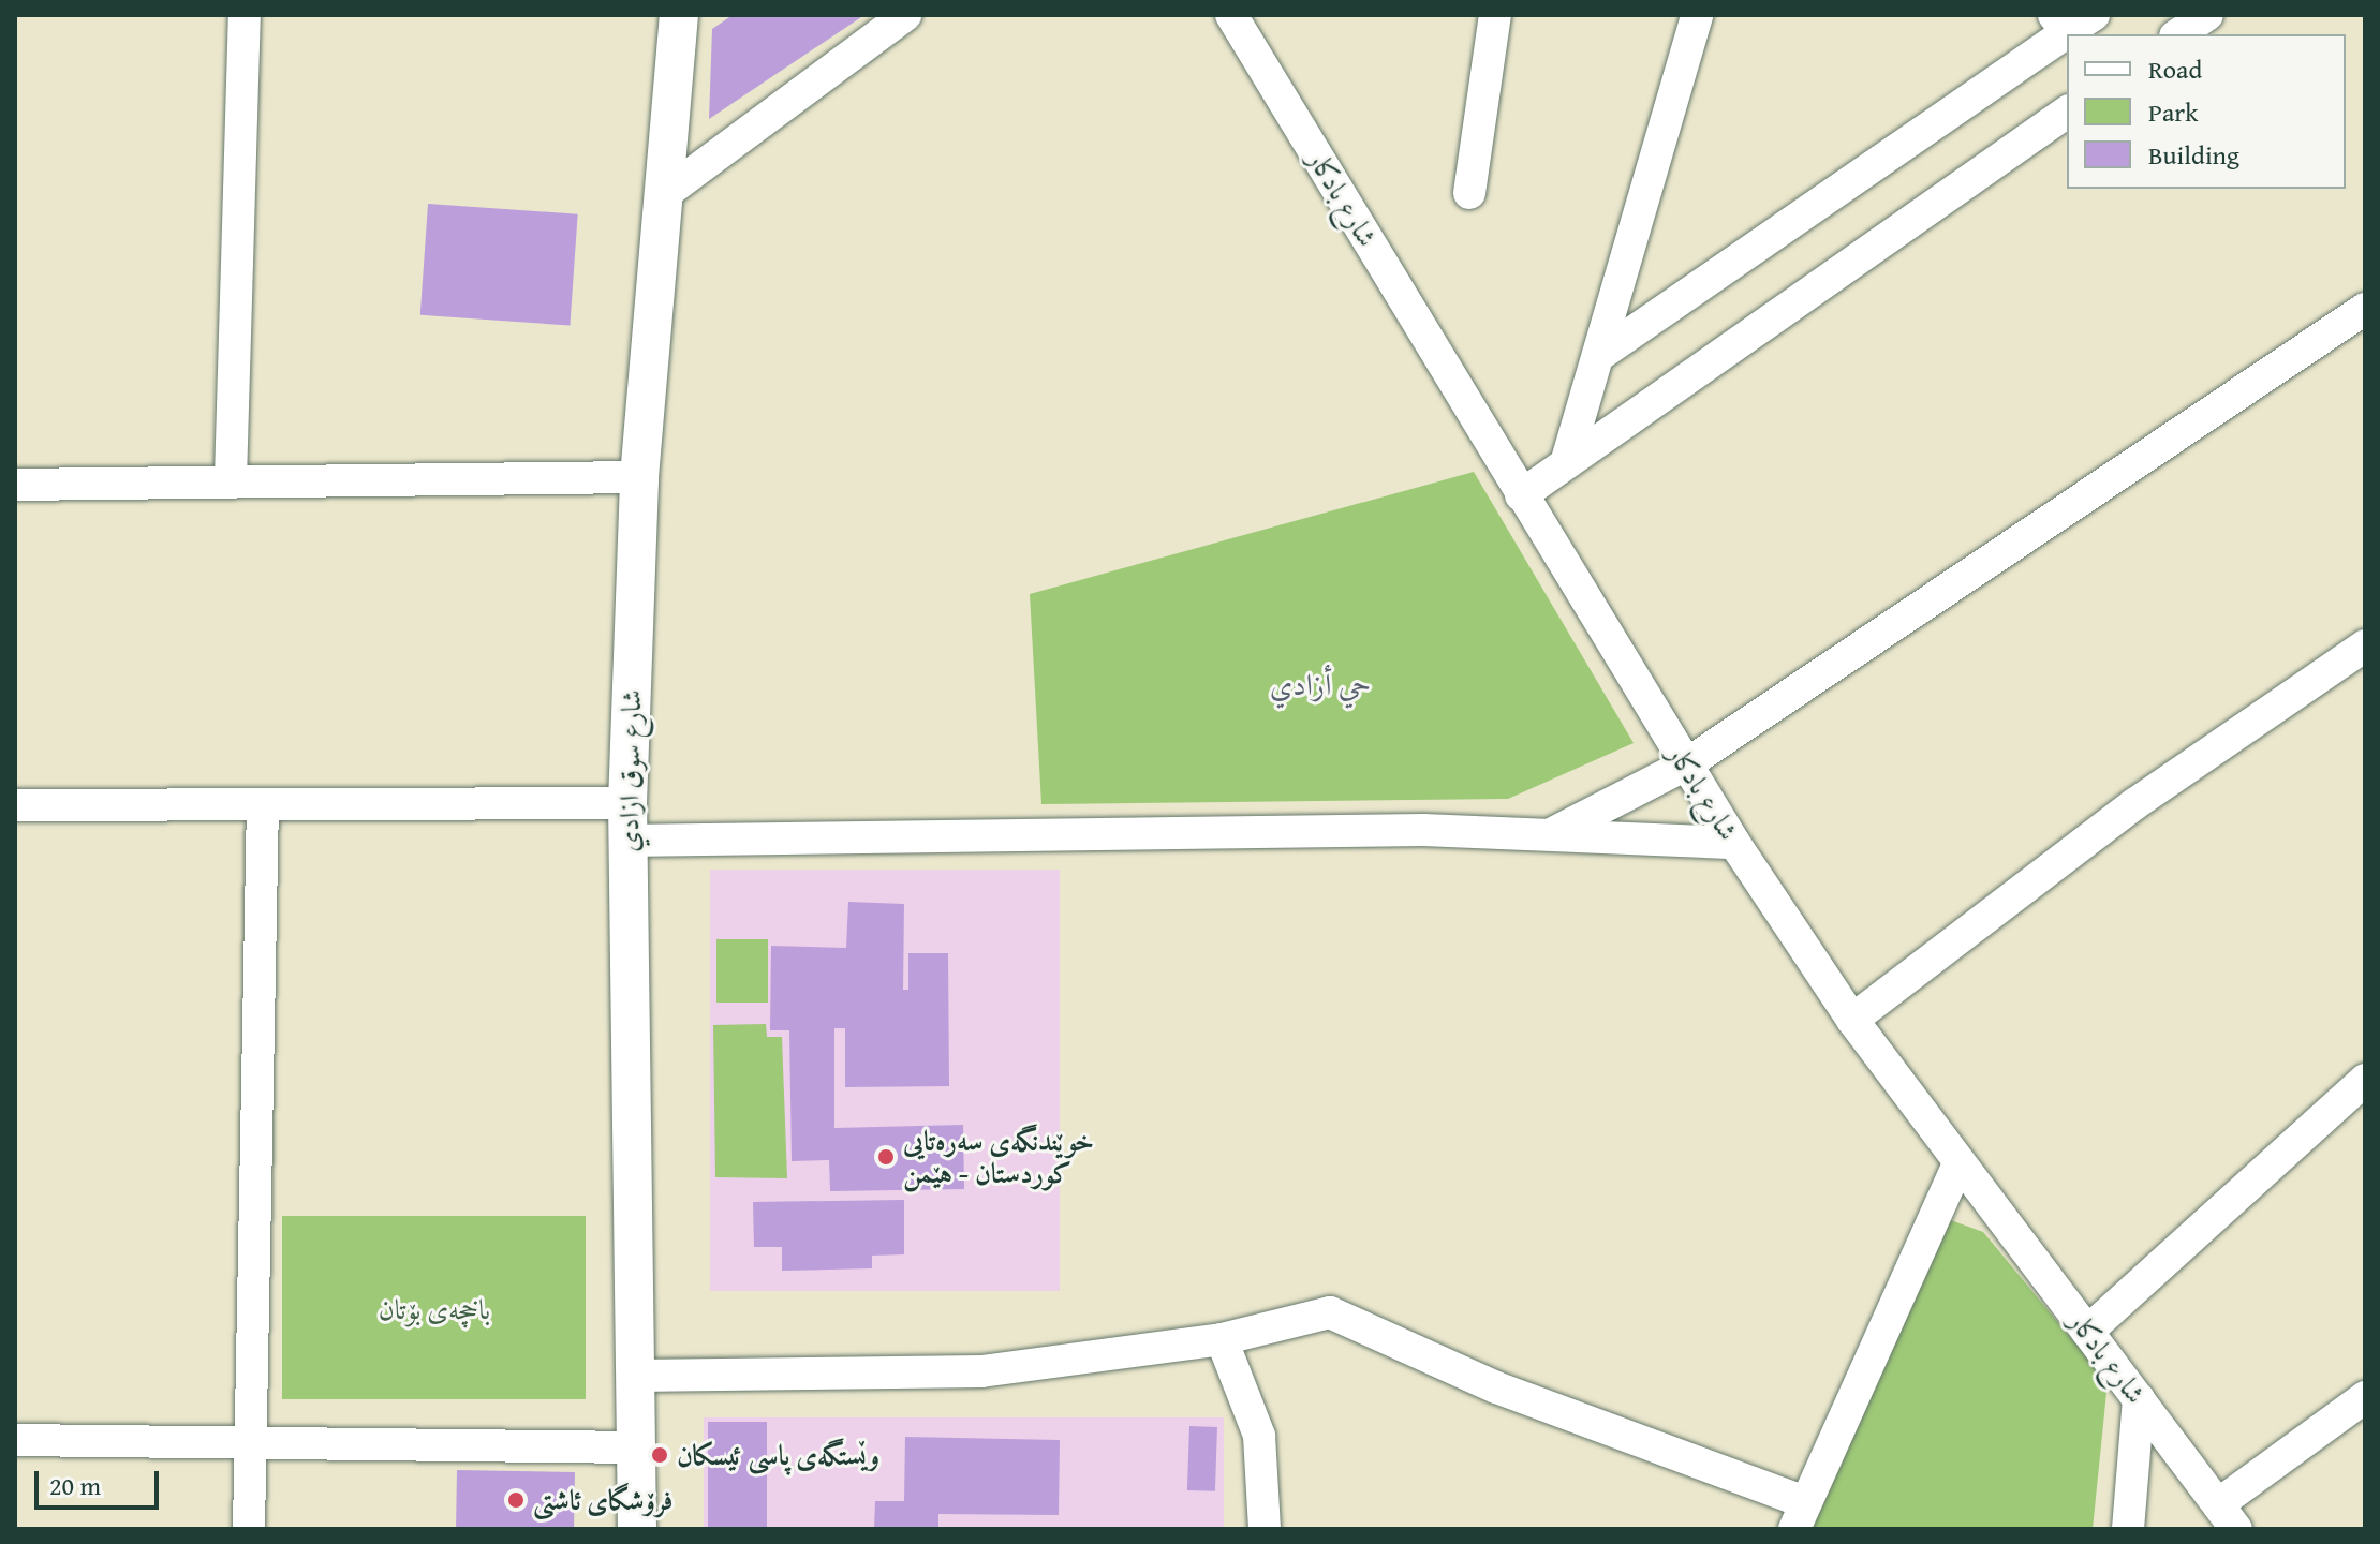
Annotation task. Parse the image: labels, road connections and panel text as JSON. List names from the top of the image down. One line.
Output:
{"streets":{"street":["شارع بادكار","شارع سوق ازادي"]},"districts":["حي أزادي"],"parks":["باخچەی بۆتان"],"places":["خوێندنگەی سەرەتایی کوردستان - هێمن","وێستگەی پاسی ئیسکان","فرۆشگای ئاشتی"],"legend":["Road","Park","Building"],"scale_bar":"20 m"}
